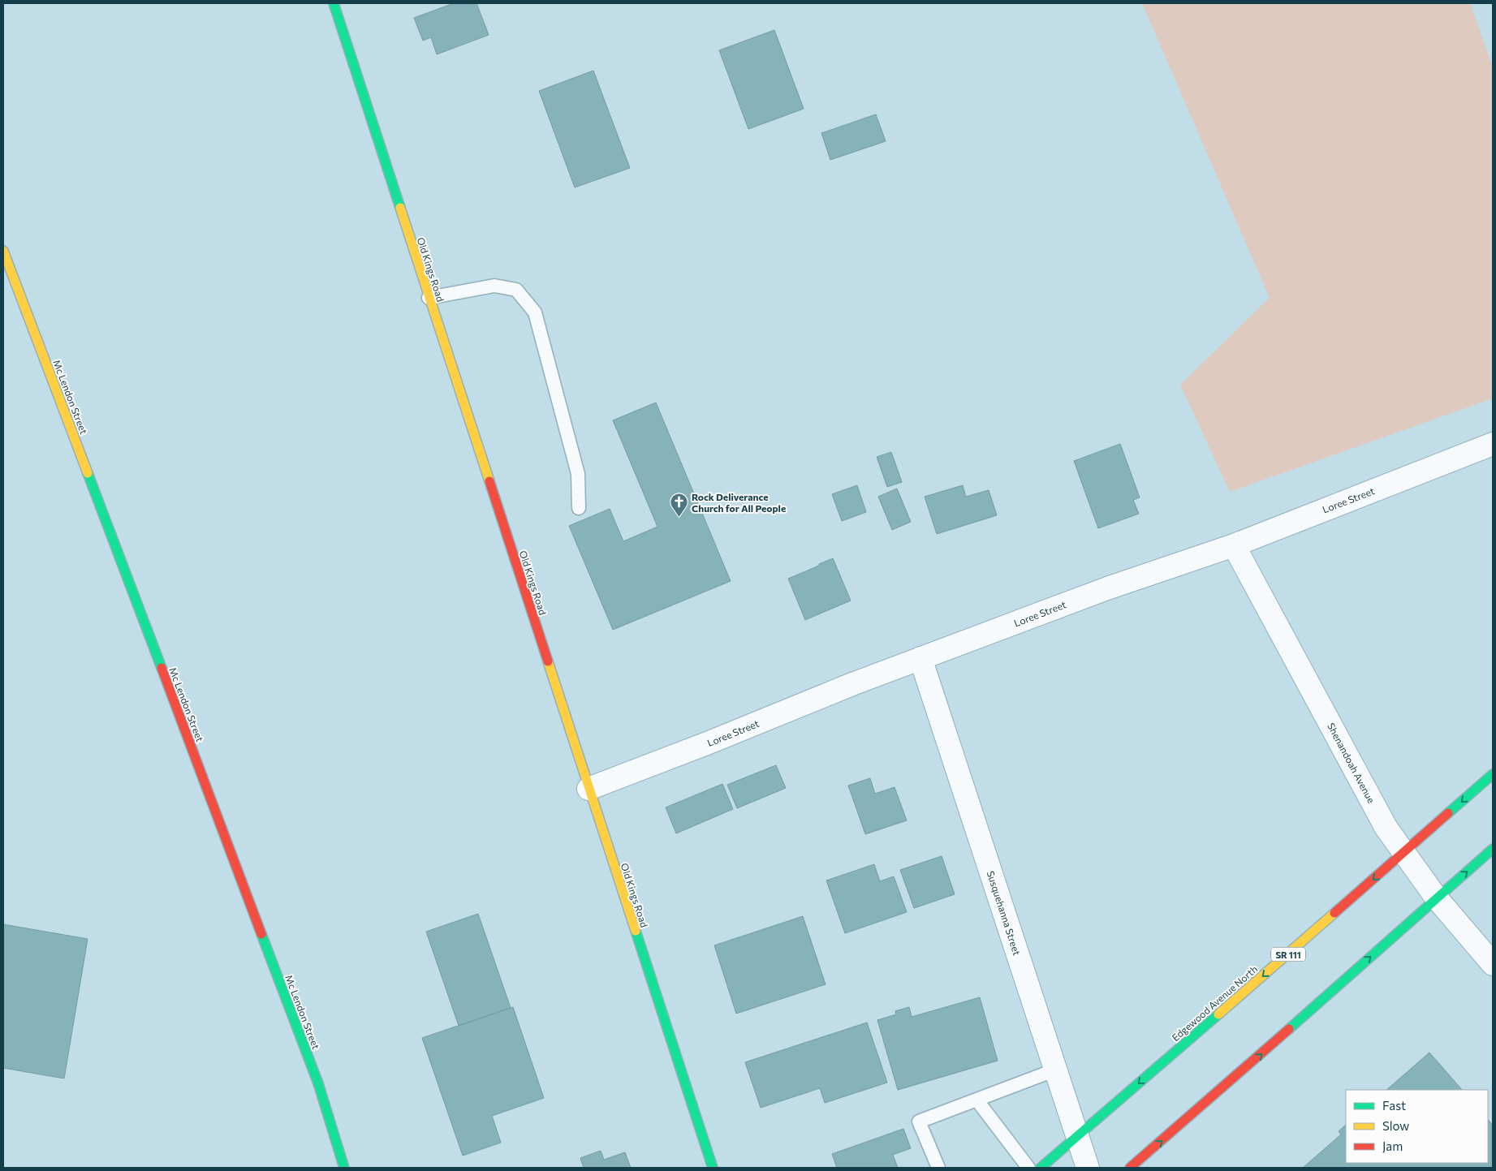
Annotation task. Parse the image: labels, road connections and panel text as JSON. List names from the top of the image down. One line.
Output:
{"streets":{"street":["Old Kings Road","Mc Lendon Street","Loree Street","Shenandoah Avenue","Susquehanna Street","SR 111","Edgewood Avenue North"]},"crossings":[["Old Kings Road","Loree Street"],["Loree Street","Shenandoah Avenue"],["Loree Street","Susquehanna Street"],["Shenandoah Avenue","Edgewood Avenue North"],["Susquehanna Street","Edgewood Avenue North"]],"places":{"church":["Rock Deliverance Church for All People"]},"legend":["Fast","Slow","Jam"]}
